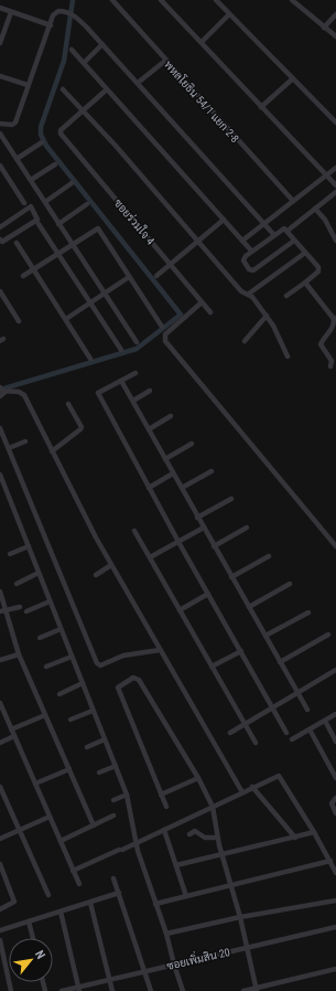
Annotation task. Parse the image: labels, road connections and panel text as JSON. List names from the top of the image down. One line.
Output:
{"streets":{"street":["พหลโยธิน 54/1 แยก 2-8","ซอยร่วมใจ 4","ซอยเพิ่มสิน 20"]},"north":"top right"}
